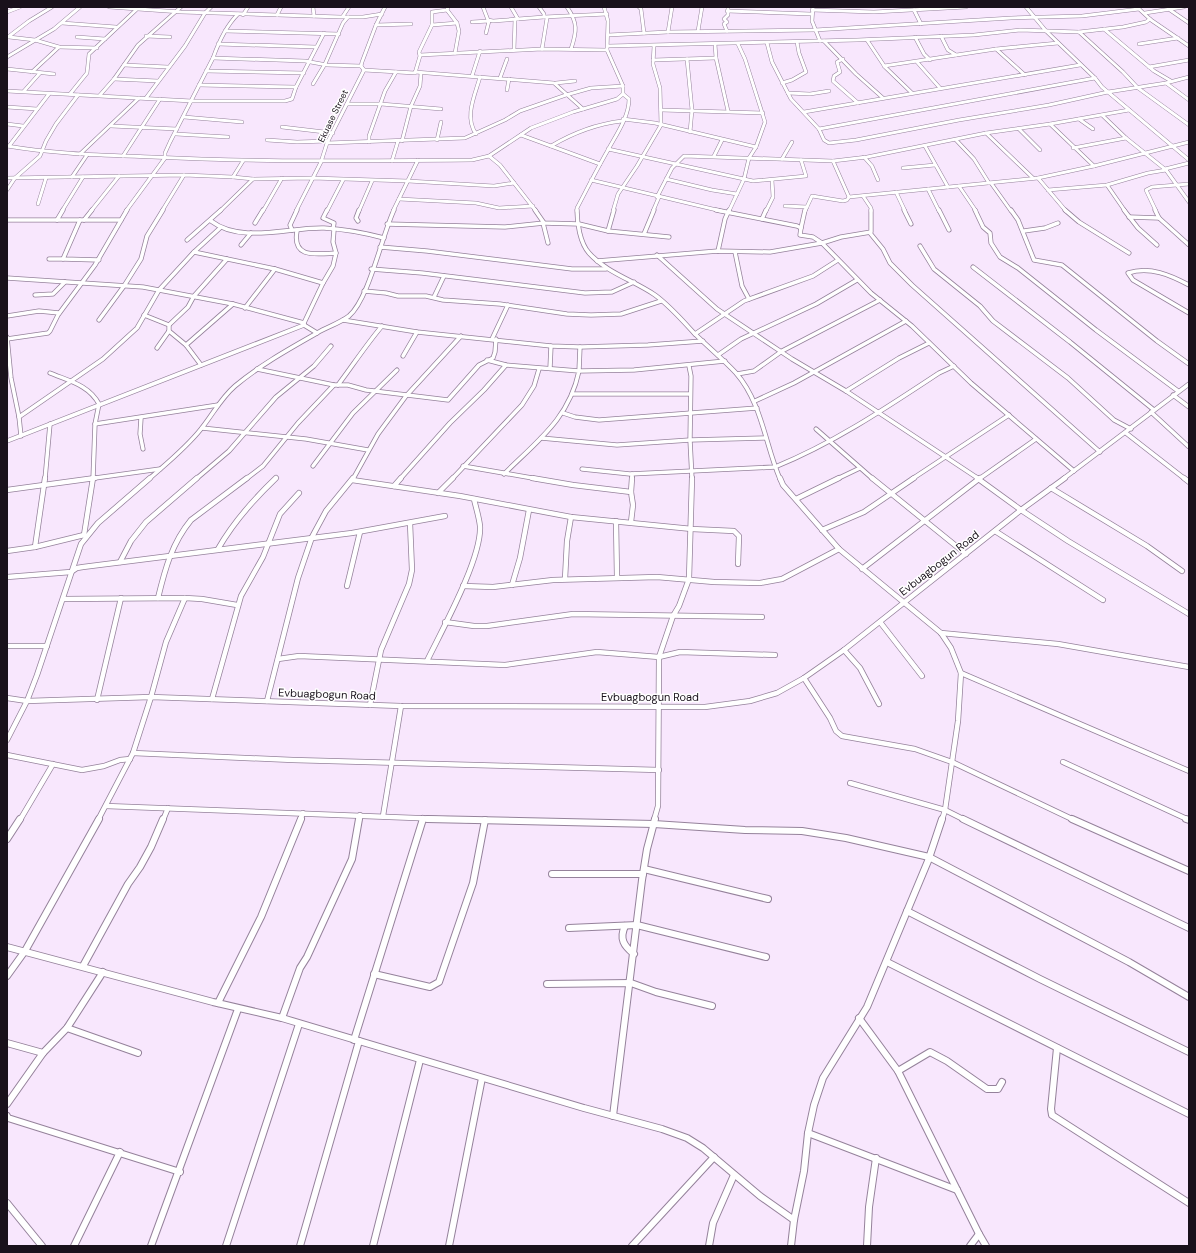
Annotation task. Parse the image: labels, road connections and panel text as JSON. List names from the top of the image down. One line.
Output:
{"streets":{"street":["Ekuase Street","Evbuagbogun Road"]}}
